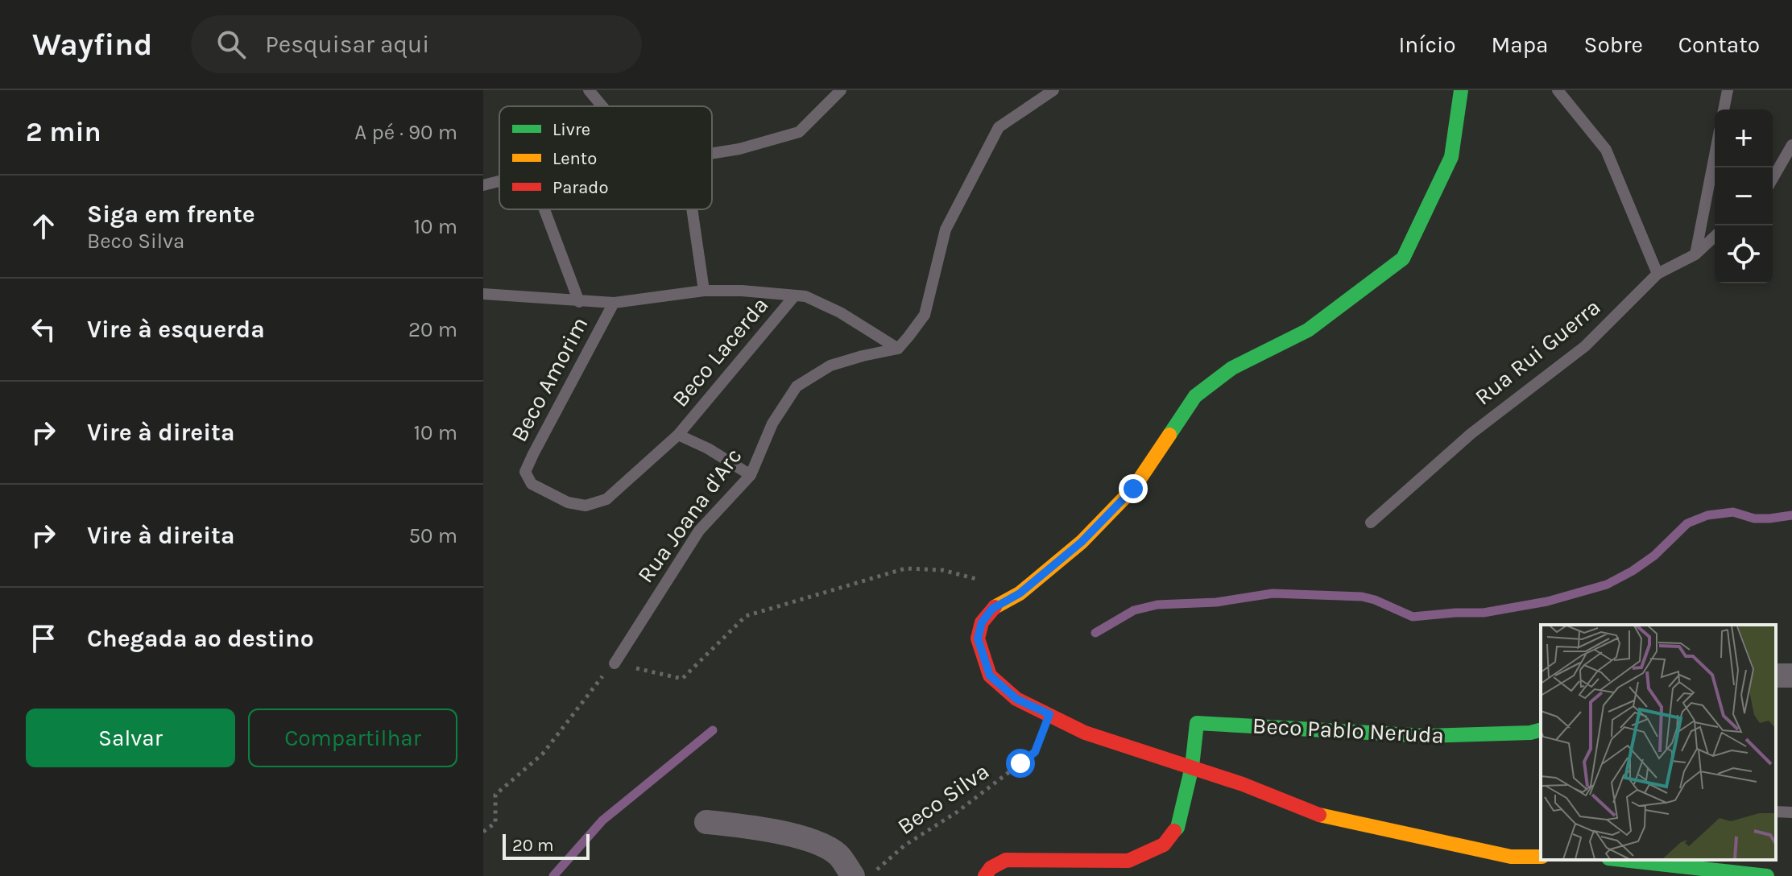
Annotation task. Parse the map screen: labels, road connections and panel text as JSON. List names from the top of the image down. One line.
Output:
{"streets":{"street":["Beco Pablo Neruda"],"lane":["Beco Lacerda","Rua Rui Guerra","Beco Amorim","Rua Joana d'Arc"],"path":["Beco Silva"]},"crossings":[["Beco Lacerda","Beco Amorim"]],"legend":["Livre","Lento","Parado"],"scale_bar":"20 m","page":{"header":"Wayfind","search":"Pesquisar aqui","nav":["Início","Mapa","Sobre","Contato"],"heading":["2 min","A pé · 90 m"],"map_buttons":["+","−"],"list":[["Siga em frente","Beco Silva","10 m"],["Vire à esquerda","20 m"],["Vire à direita","10 m"],["Vire à direita","50 m"],"Chegada ao destino"],"buttons":["Salvar","Compartilhar"],"scale":"20 m"}}
